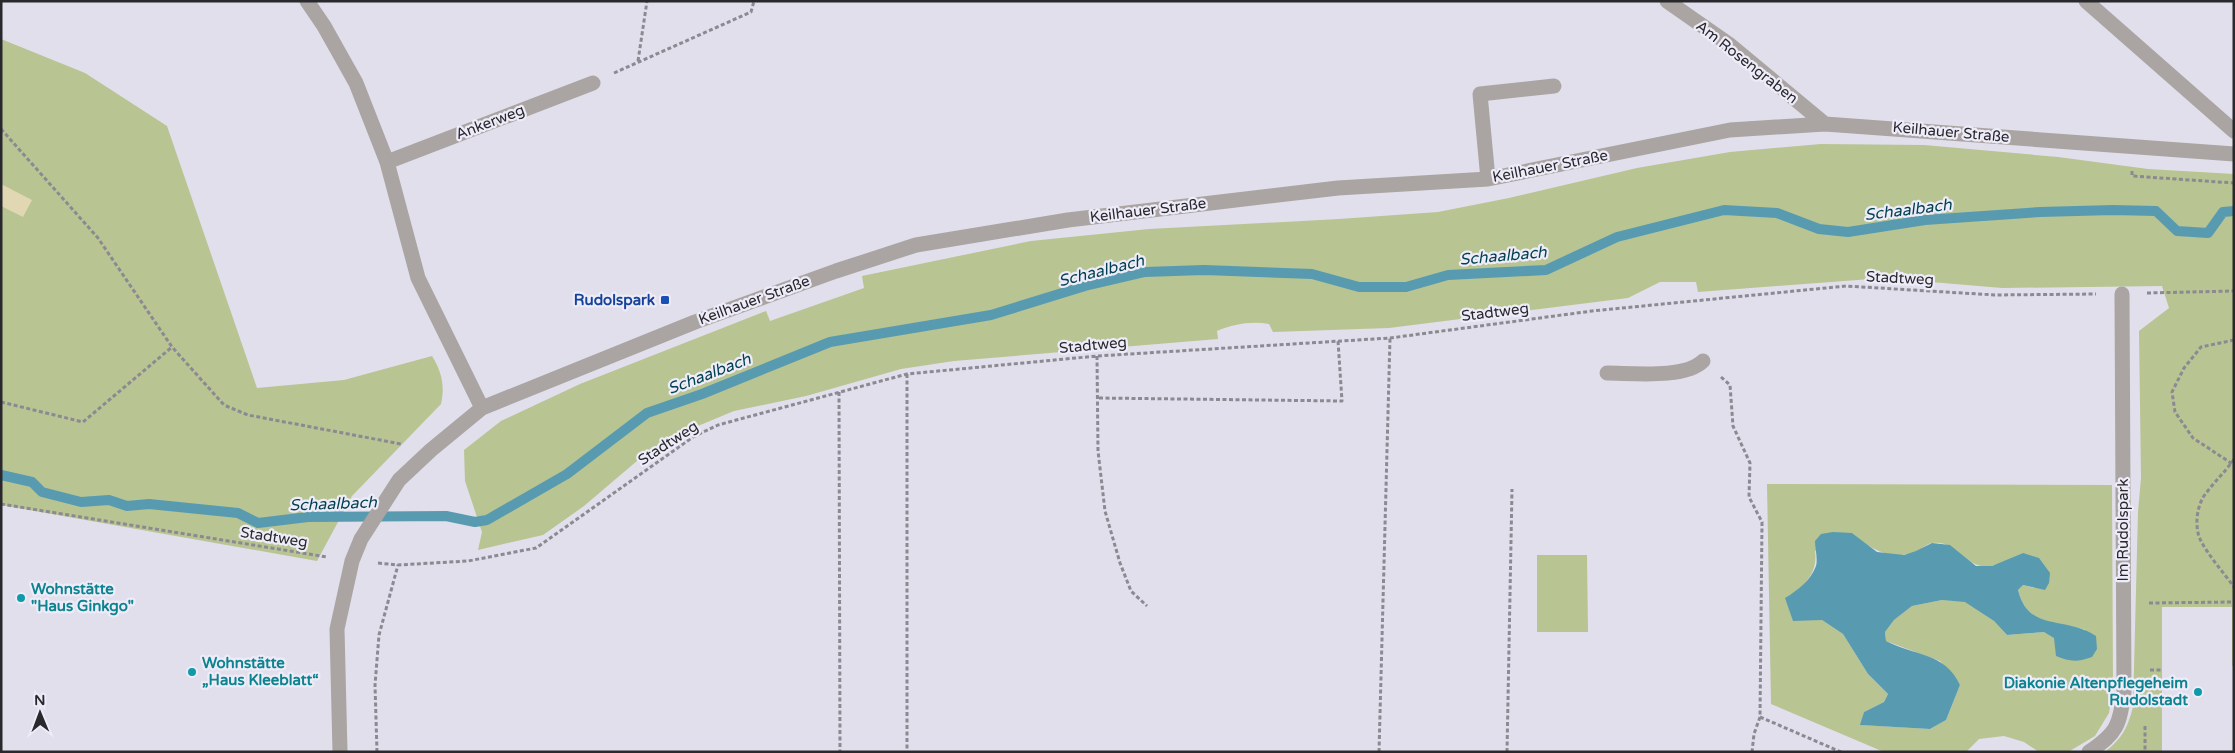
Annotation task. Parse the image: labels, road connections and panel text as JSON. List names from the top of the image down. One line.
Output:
{"streets":{"street":["Am Rosengraben","Ankerweg","Keilhauer Straße","Im Rudolspark"],"path":["Stadtweg"]},"crossings":[["Am Rosengraben","Keilhauer Straße"],["Keilhauer Straße","Stadtweg"],["Stadtweg","Im Rudolspark"]],"water":["Schaalbach"],"places":{"transit":["Rudolspark"],"other":["Wohnstätte \"Haus Ginkgo\"","Wohnstätte „Haus Kleeblatt“","Diakonie Altenpflegeheim Rudolstadt"]},"north":"top"}
